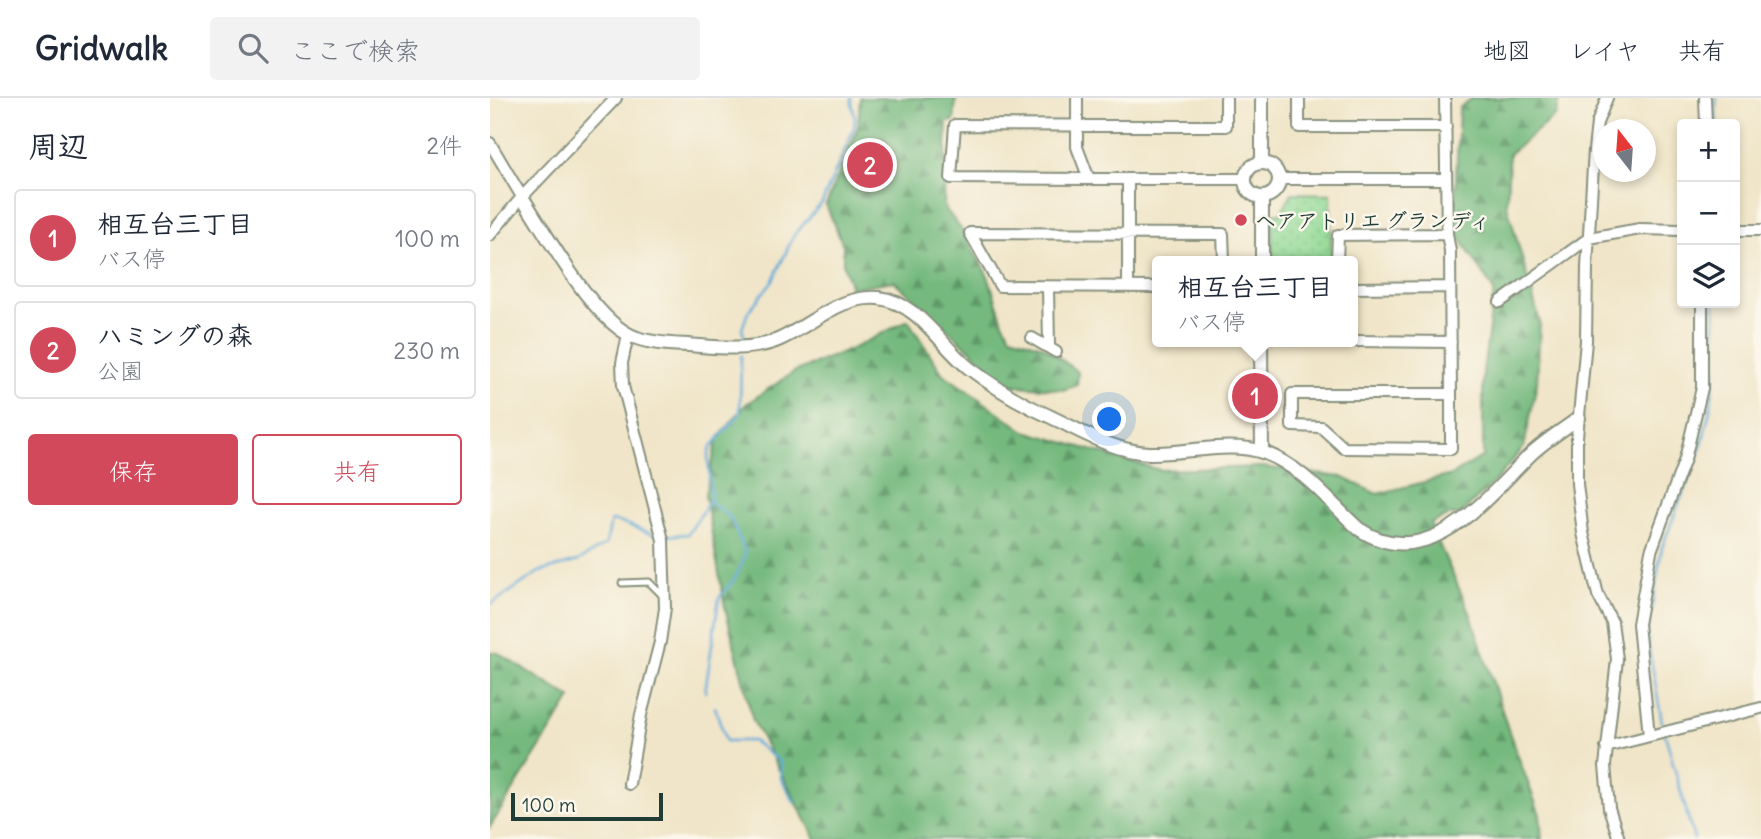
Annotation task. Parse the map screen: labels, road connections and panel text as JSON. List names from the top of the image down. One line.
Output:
{"places":["ヘアアトリエ グランディ"],"scale_bar":"100 m","north":"top","page":{"header":"Gridwalk","search":"ここで検索","nav":["地図","レイヤ","共有"],"heading":["周辺","2件"],"map_buttons":["+","−"],"pins":["2","1"],"list":[{"mark":"1","name":"相互台三丁目","note":"バス停","value":"100 m"},{"mark":"2","name":"ハミングの森","note":"公園","value":"230 m"}],"popup":["相互台三丁目","バス停"],"buttons":["保存","共有"],"scale":"100 m"}}
